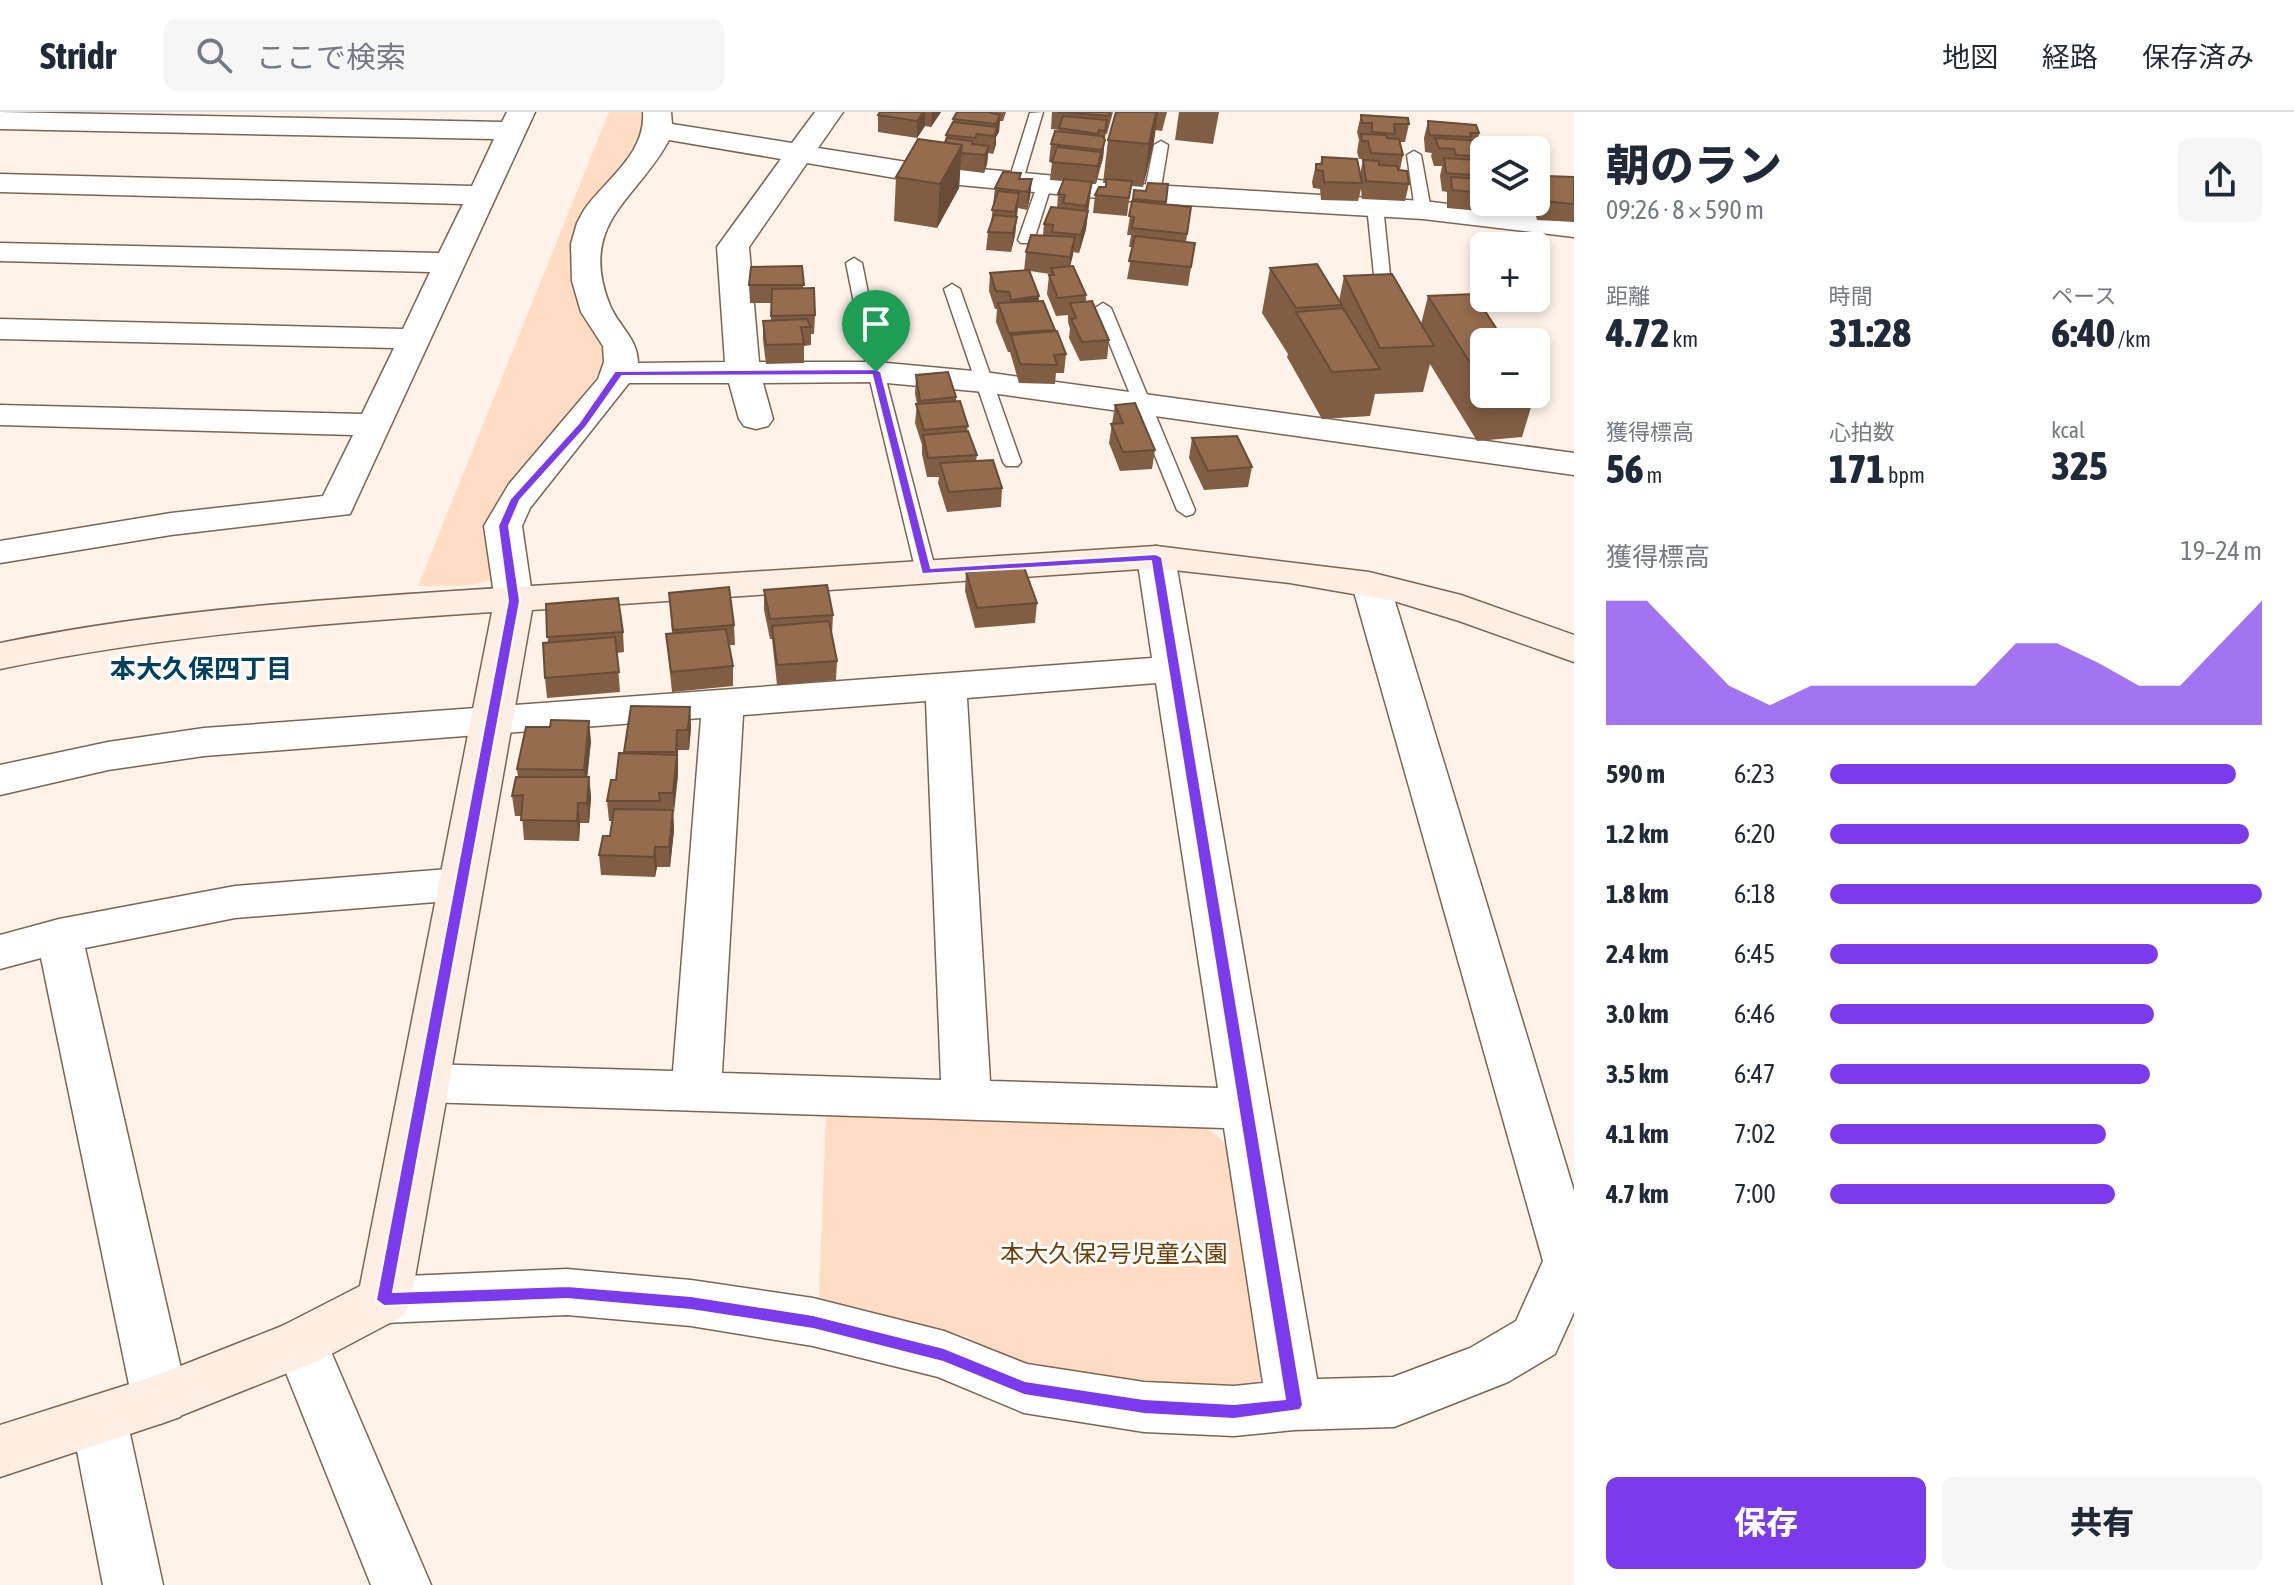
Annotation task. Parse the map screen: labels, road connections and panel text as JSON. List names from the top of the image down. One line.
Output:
{"districts":["本大久保四丁目"],"parks":["本大久保2号児童公園"],"page":{"header":"Stridr","search":"ここで検索","nav":["地図","経路","保存済み"],"heading":["朝のラン","09:26 · 8 × 590 m"],"map_buttons":["+","−"],"stats":[["距離","4.72 km"],["時間","31:28"],["ペース","6:40 /km"],["獲得標高","56 m"],["心拍数","171 bpm"],["kcal","325"]],"chart":["獲得標高","19–24 m"],"list":[{"name":"590 m","note":"6:23"},{"name":"1.2 km","note":"6:20"},{"name":"1.8 km","note":"6:18"},{"name":"2.4 km","note":"6:45"},{"name":"3.0 km","note":"6:46"},{"name":"3.5 km","note":"6:47"},{"name":"4.1 km","note":"7:02"},{"name":"4.7 km","note":"7:00"}],"buttons":["保存","共有"]}}
